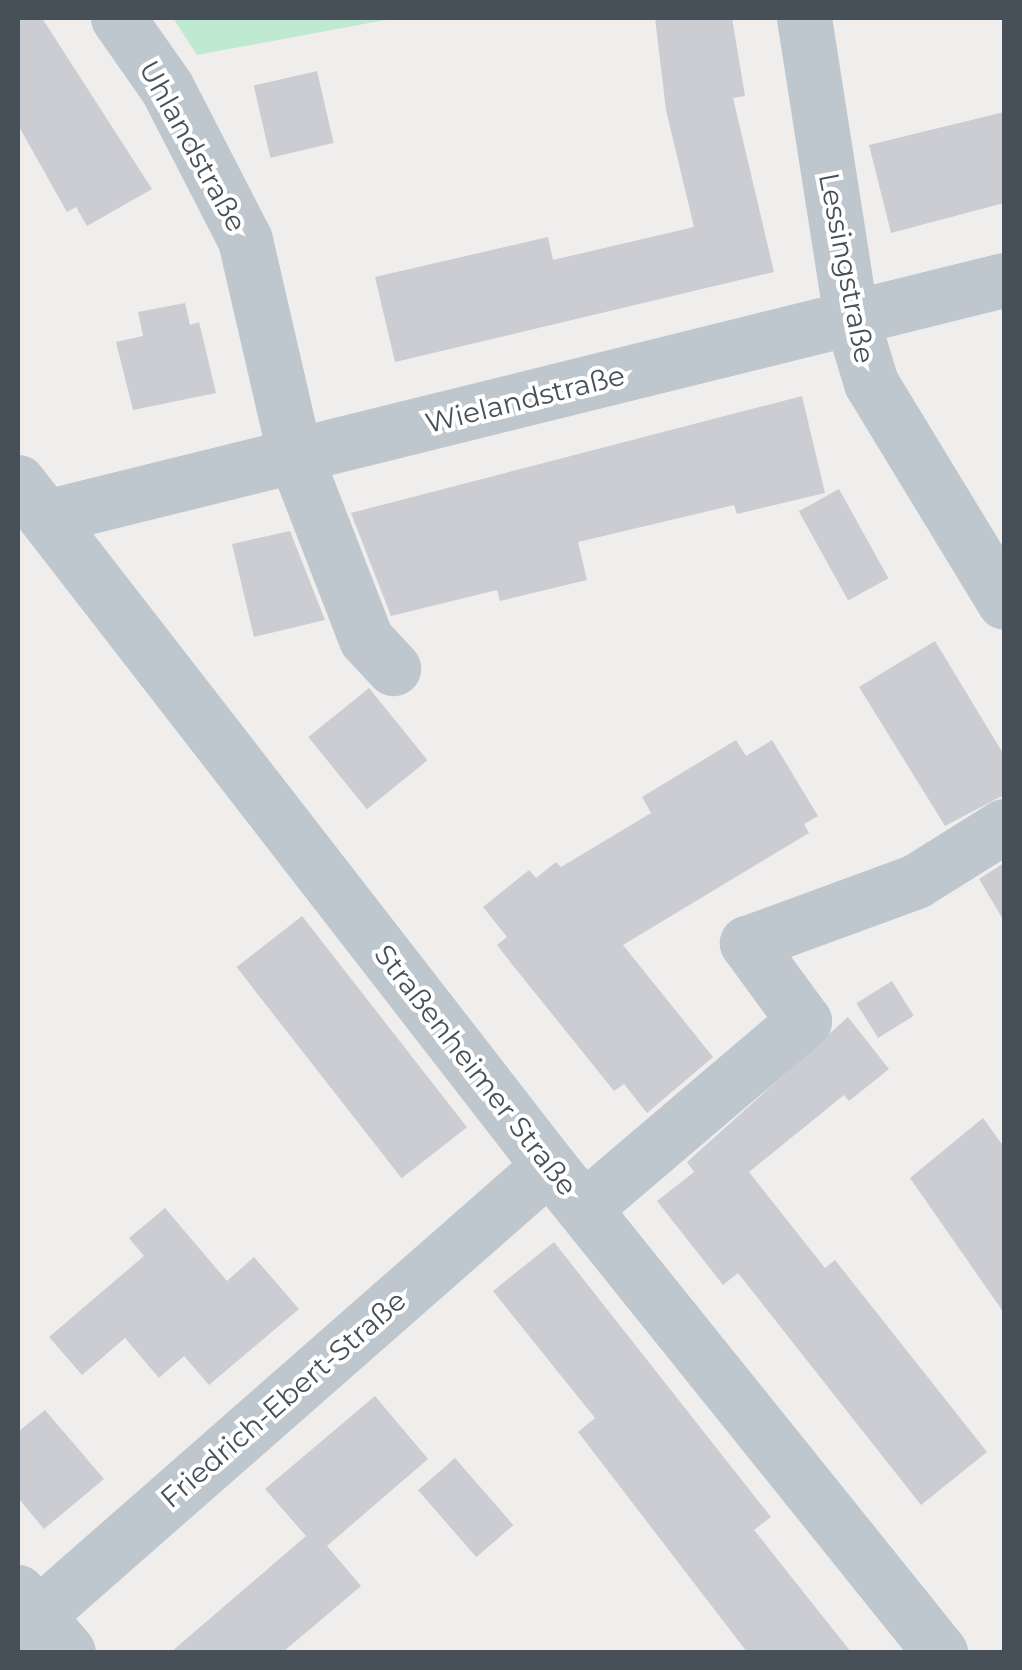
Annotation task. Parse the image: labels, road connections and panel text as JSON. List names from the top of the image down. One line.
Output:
{"streets":{"street":["Uhlandstraße","Lessingstraße","Wielandstraße","Straßenheimer Straße","Friedrich-Ebert-Straße"]},"crossings":[["Uhlandstraße","Wielandstraße"],["Lessingstraße","Wielandstraße"],["Wielandstraße","Straßenheimer Straße"],["Straßenheimer Straße","Friedrich-Ebert-Straße"]]}
